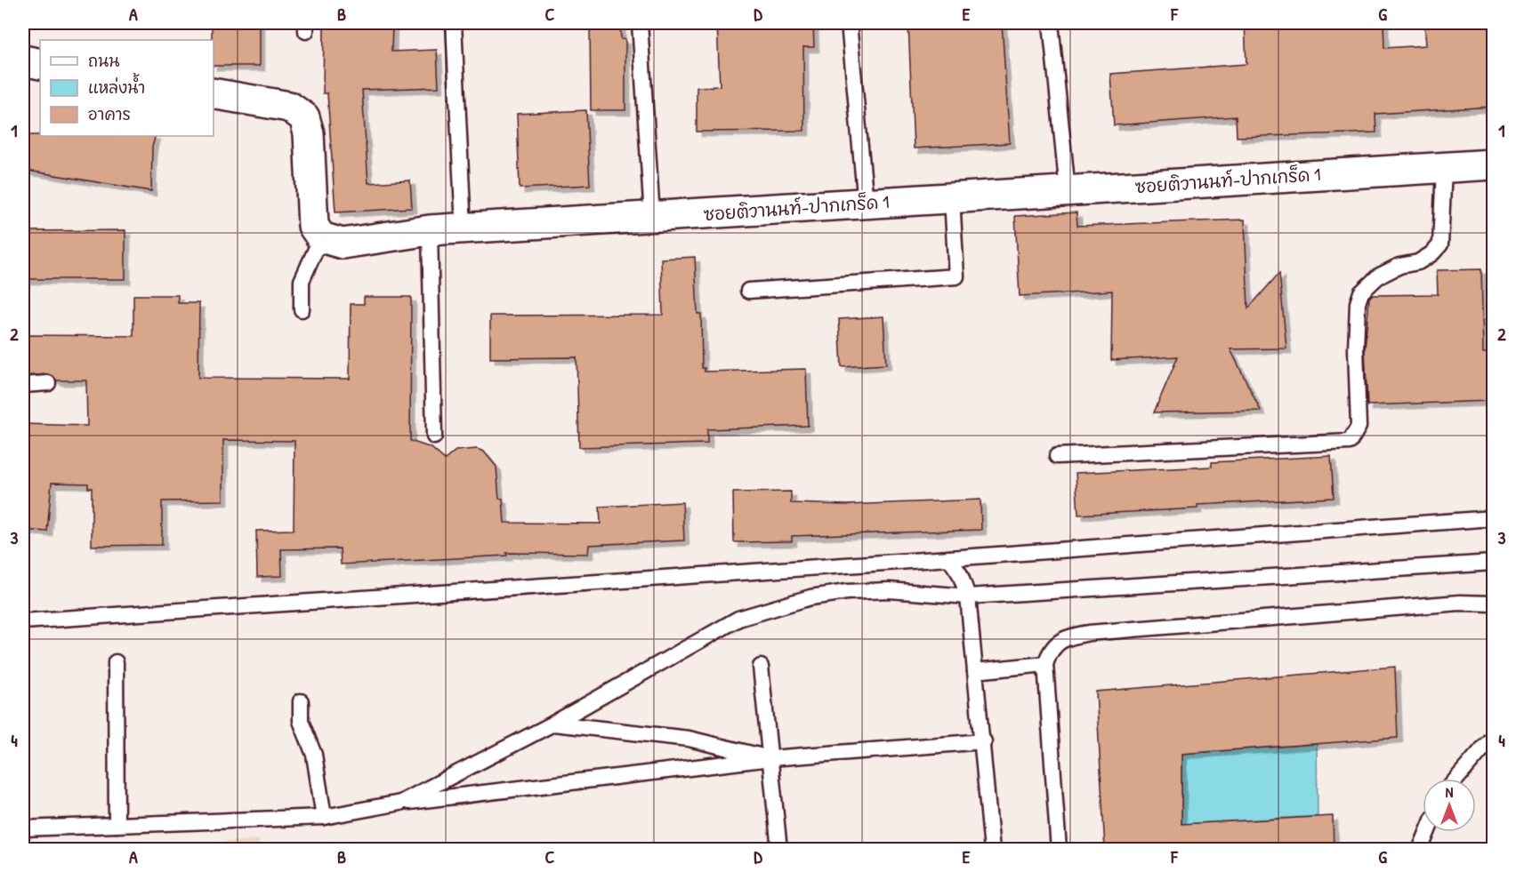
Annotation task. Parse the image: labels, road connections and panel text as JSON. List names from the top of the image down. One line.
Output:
{"streets":{"street":["ซอยติวานนท์-ปากเกร็ด 1"]},"legend":["ถนน","แหล่งน้ำ","อาคาร"],"north":"top","grid":{"columns":["A","B","C","D","E","F","G"],"rows":["1","2","3","4"]}}
